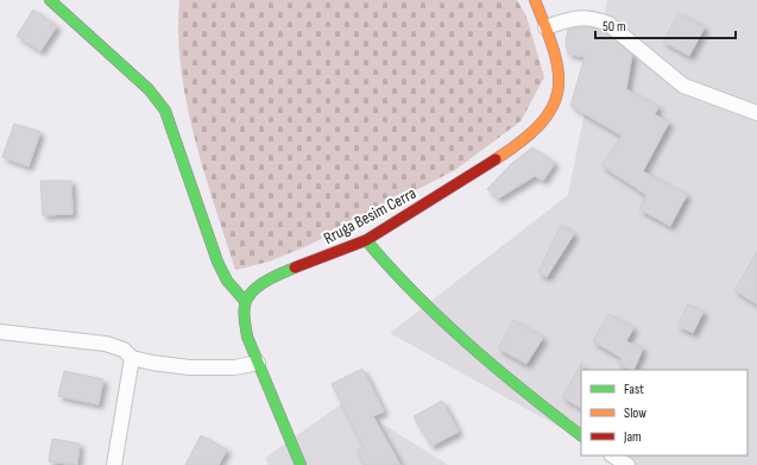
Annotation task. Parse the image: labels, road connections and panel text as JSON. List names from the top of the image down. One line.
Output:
{"streets":{"street":["Rruga Besim Cerra"]},"legend":["Fast","Slow","Jam"],"scale_bar":"50 m"}
